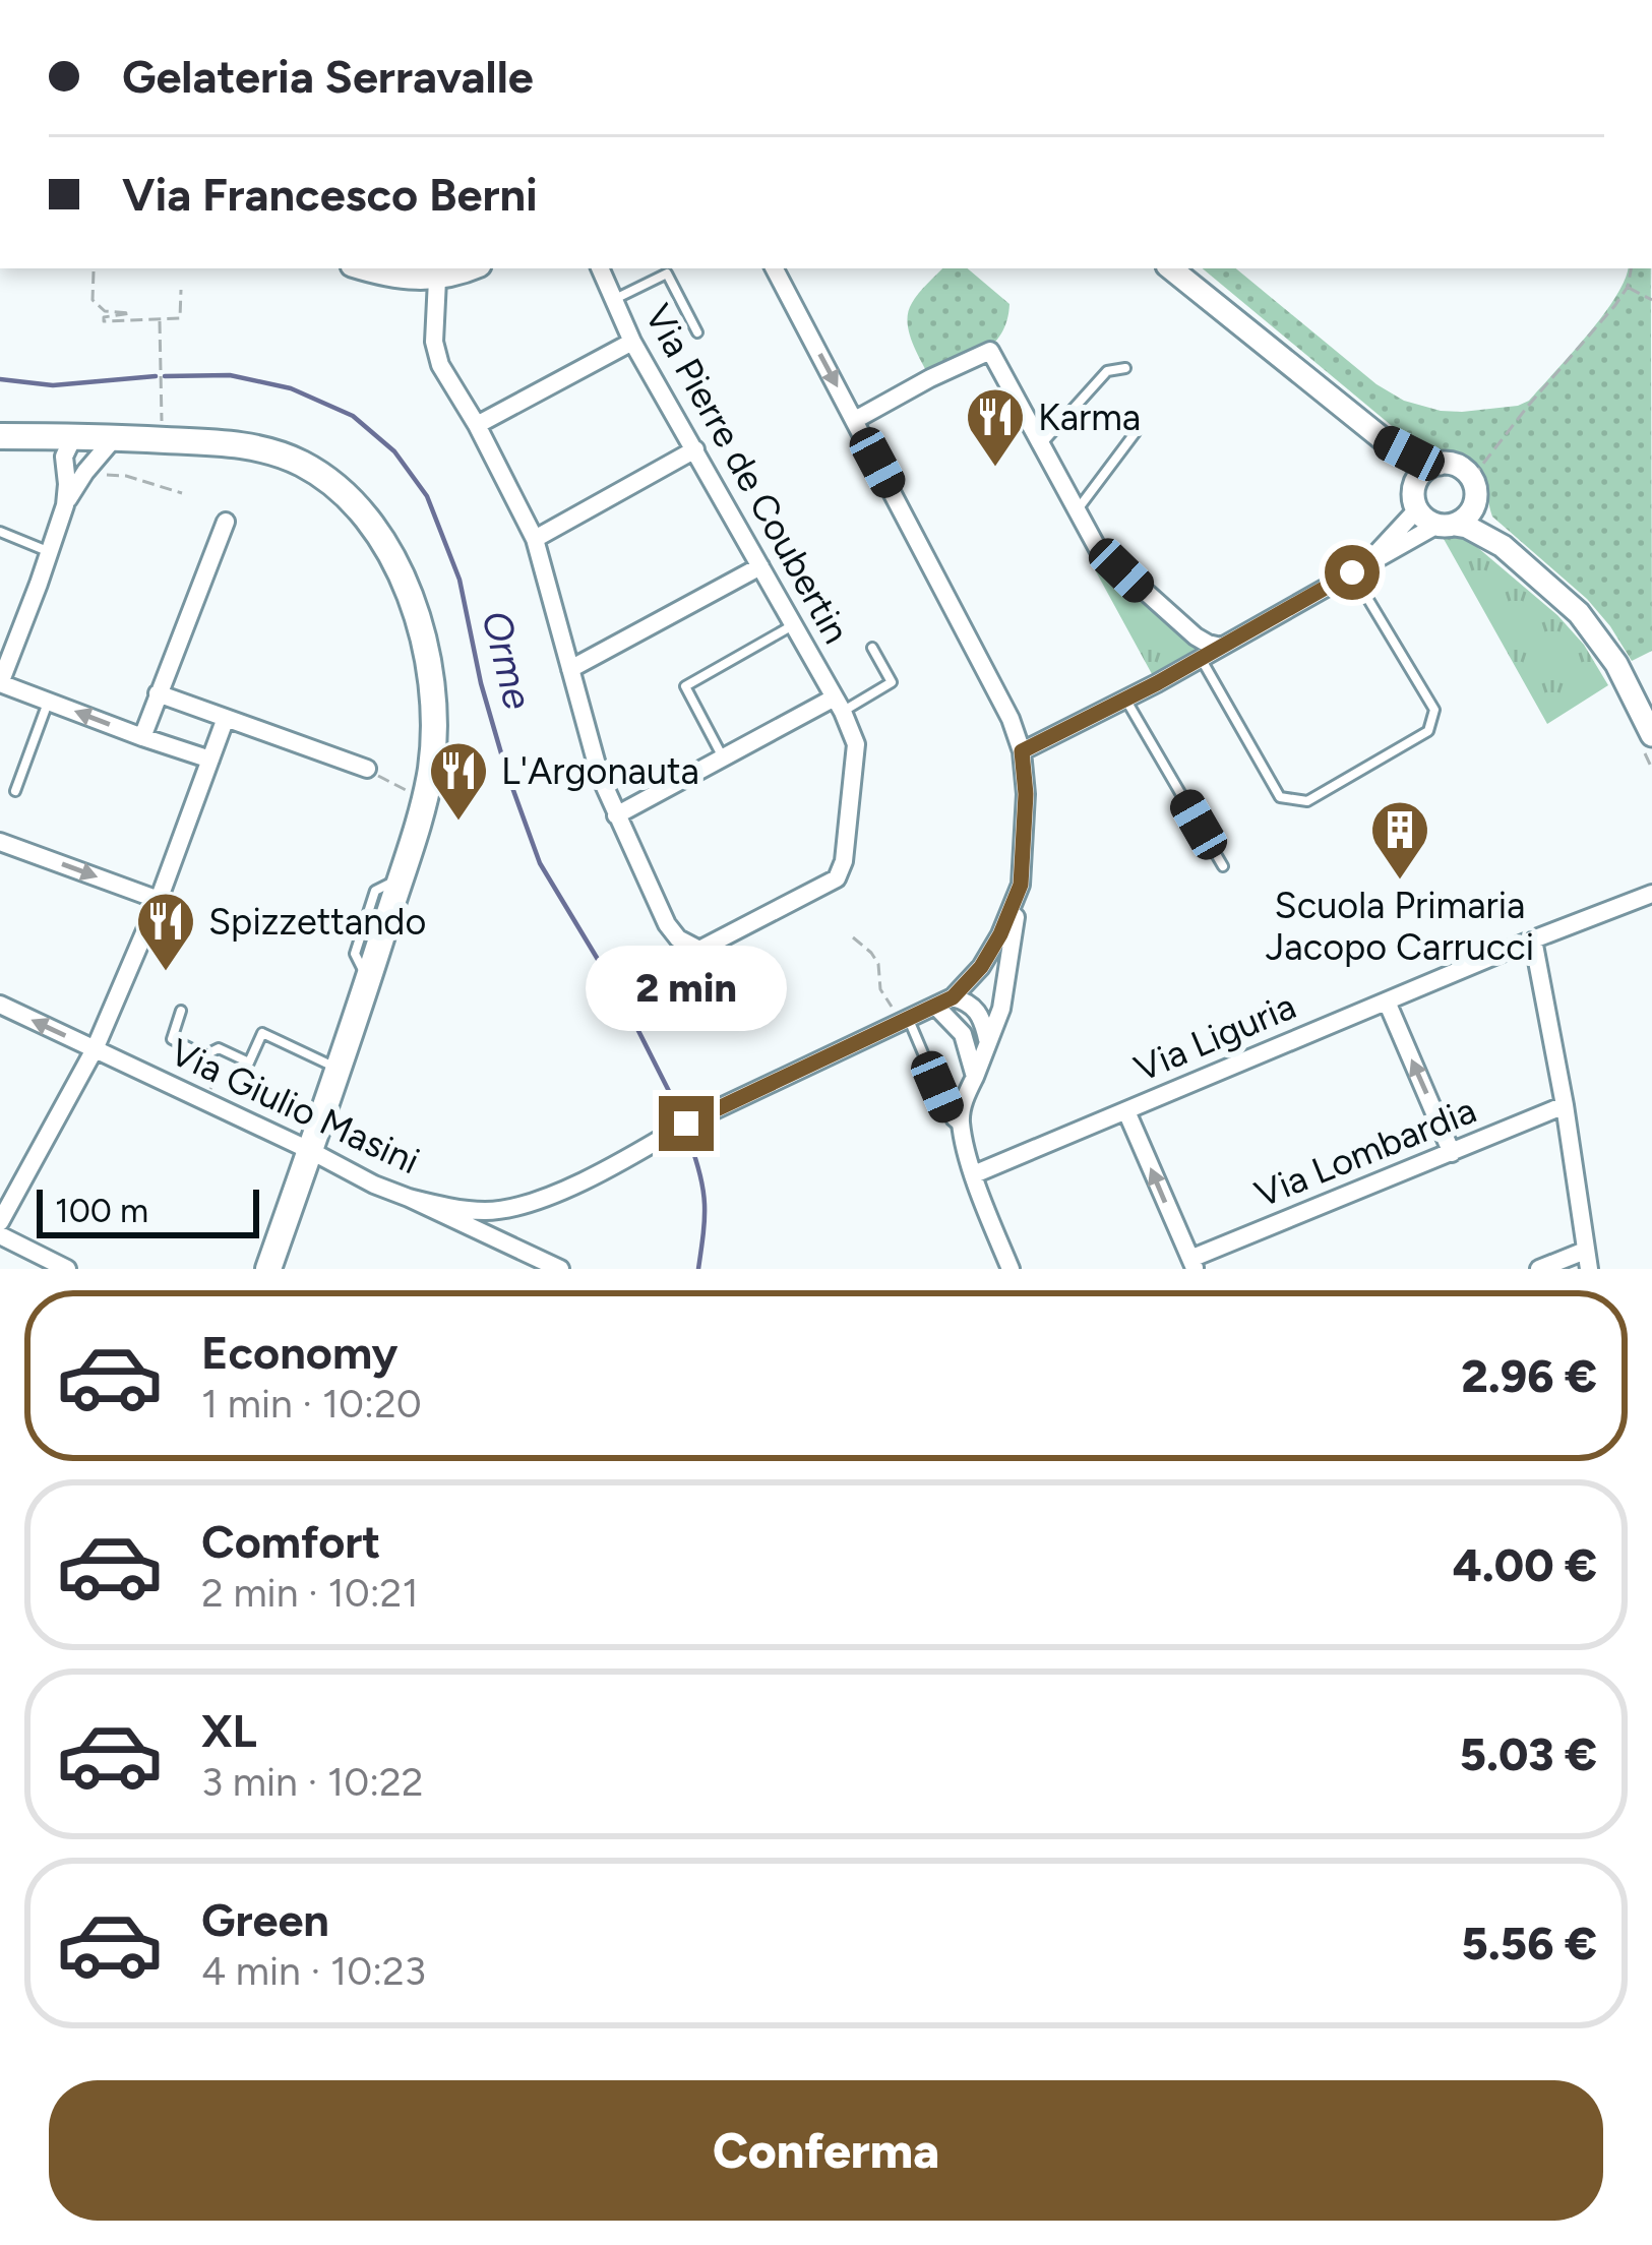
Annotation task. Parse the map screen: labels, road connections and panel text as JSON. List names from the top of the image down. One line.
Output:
{"streets":{"street":["Via Pierre de Coubertin","Via Liguria","Via Giulio Masini","Via Lombardia"]},"water":["Orme"],"places":{"restaurant":["Karma","L'Argonauta","Spizzettando"],"building":["Scuola Primaria Jacopo Carrucci"]},"scale_bar":"100 m","page":{"banner":["Gelateria Serravalle","Via Francesco Berni"],"bubble":"2 min","scale":"100 m","list":[{"name":"Economy","note":"1 min · 10:20","value":"2.96 €"},{"name":"Comfort","note":"2 min · 10:21","value":"4.00 €"},{"name":"XL","note":"3 min · 10:22","value":"5.03 €"},{"name":"Green","note":"4 min · 10:23","value":"5.56 €"}],"buttons":"Conferma"}}
